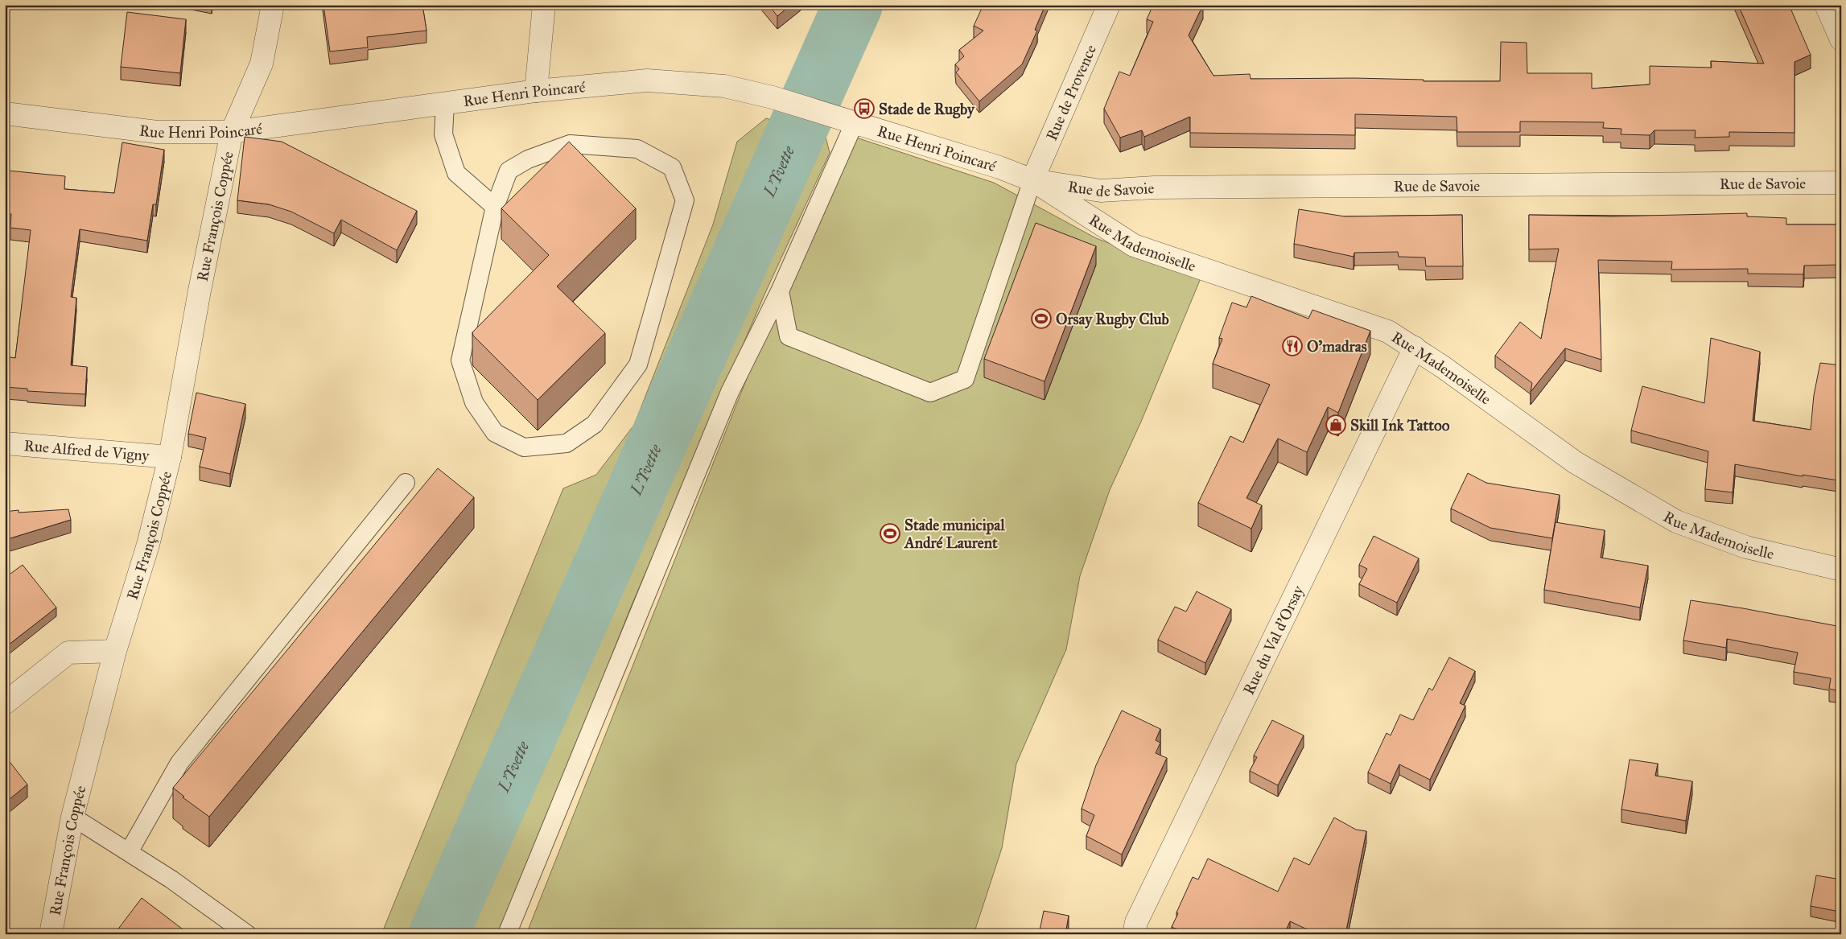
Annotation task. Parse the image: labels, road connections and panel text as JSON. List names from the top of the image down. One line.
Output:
{"streets":{"street":["Rue de Provence","Rue Henri Poincaré","Rue de Savoie","Rue François Coppée","Rue Mademoiselle","Rue Alfred de Vigny","Rue du Val d'Orsay"]},"crossings":[["Rue de Provence","Rue Henri Poincaré"],["Rue de Provence","Rue de Savoie"],["Rue de Provence","Rue Mademoiselle"],["Rue Henri Poincaré","Rue de Savoie"],["Rue Henri Poincaré","Rue François Coppée"],["Rue Henri Poincaré","Rue Mademoiselle"],["Rue de Savoie","Rue Mademoiselle"],["Rue François Coppée","Rue Alfred de Vigny"],["Rue Mademoiselle","Rue du Val d'Orsay"]],"water":["L'Yvette"],"places":{"bus stop":["Stade de Rugby"],"sports":["Orsay Rugby Club","Stade municipal André Laurent"],"restaurant":["O'madras"],"shop":["Skill Ink Tattoo"]}}
